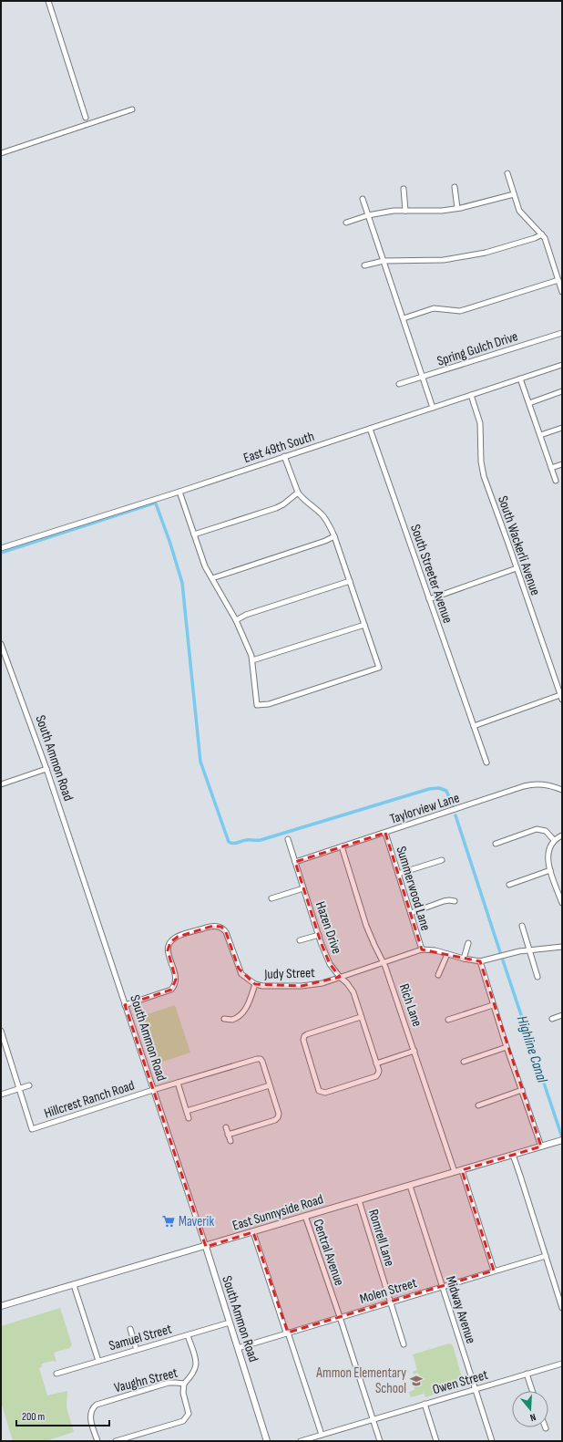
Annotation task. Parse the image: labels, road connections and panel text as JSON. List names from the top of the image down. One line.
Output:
{"streets":{"main road":["South Ammon Road","East Sunnyside Road"],"street":["Spring Gulch Drive","East 49th South","South Wackerli Avenue","South Streeter Avenue","Taylorview Lane","Summerwood Lane","Hazen Drive","Judy Street","Rich Lane","Hillcrest Ranch Road","Romrell Lane","Central Avenue","Molen Street","Midway Avenue","Samuel Street","Vaughn Street","Owen Street"]},"crossings":[["East 49th South","South Wackerli Avenue"],["East 49th South","South Streeter Avenue"],["South Ammon Road","Judy Street"],["South Ammon Road","Hillcrest Ranch Road"],["South Ammon Road","East Sunnyside Road"],["South Ammon Road","Molen Street"],["South Ammon Road","Samuel Street"],["Taylorview Lane","Summerwood Lane"],["Taylorview Lane","Hazen Drive"],["Taylorview Lane","Rich Lane"],["Summerwood Lane","Judy Street"],["Hazen Drive","Judy Street"],["Judy Street","Rich Lane"],["Rich Lane","East Sunnyside Road"],["East Sunnyside Road","Romrell Lane"],["East Sunnyside Road","Central Avenue"],["East Sunnyside Road","Midway Avenue"],["Romrell Lane","Molen Street"],["Central Avenue","Molen Street"],["Central Avenue","Owen Street"],["Molen Street","Midway Avenue"],["Midway Avenue","Owen Street"],["Samuel Street","Vaughn Street"]],"water":["Highline Canal"],"places":{"supermarket":["Maverik"],"school or university":["Ammon Elementary School"]},"scale_bar":"200 m","north":"bottom"}
